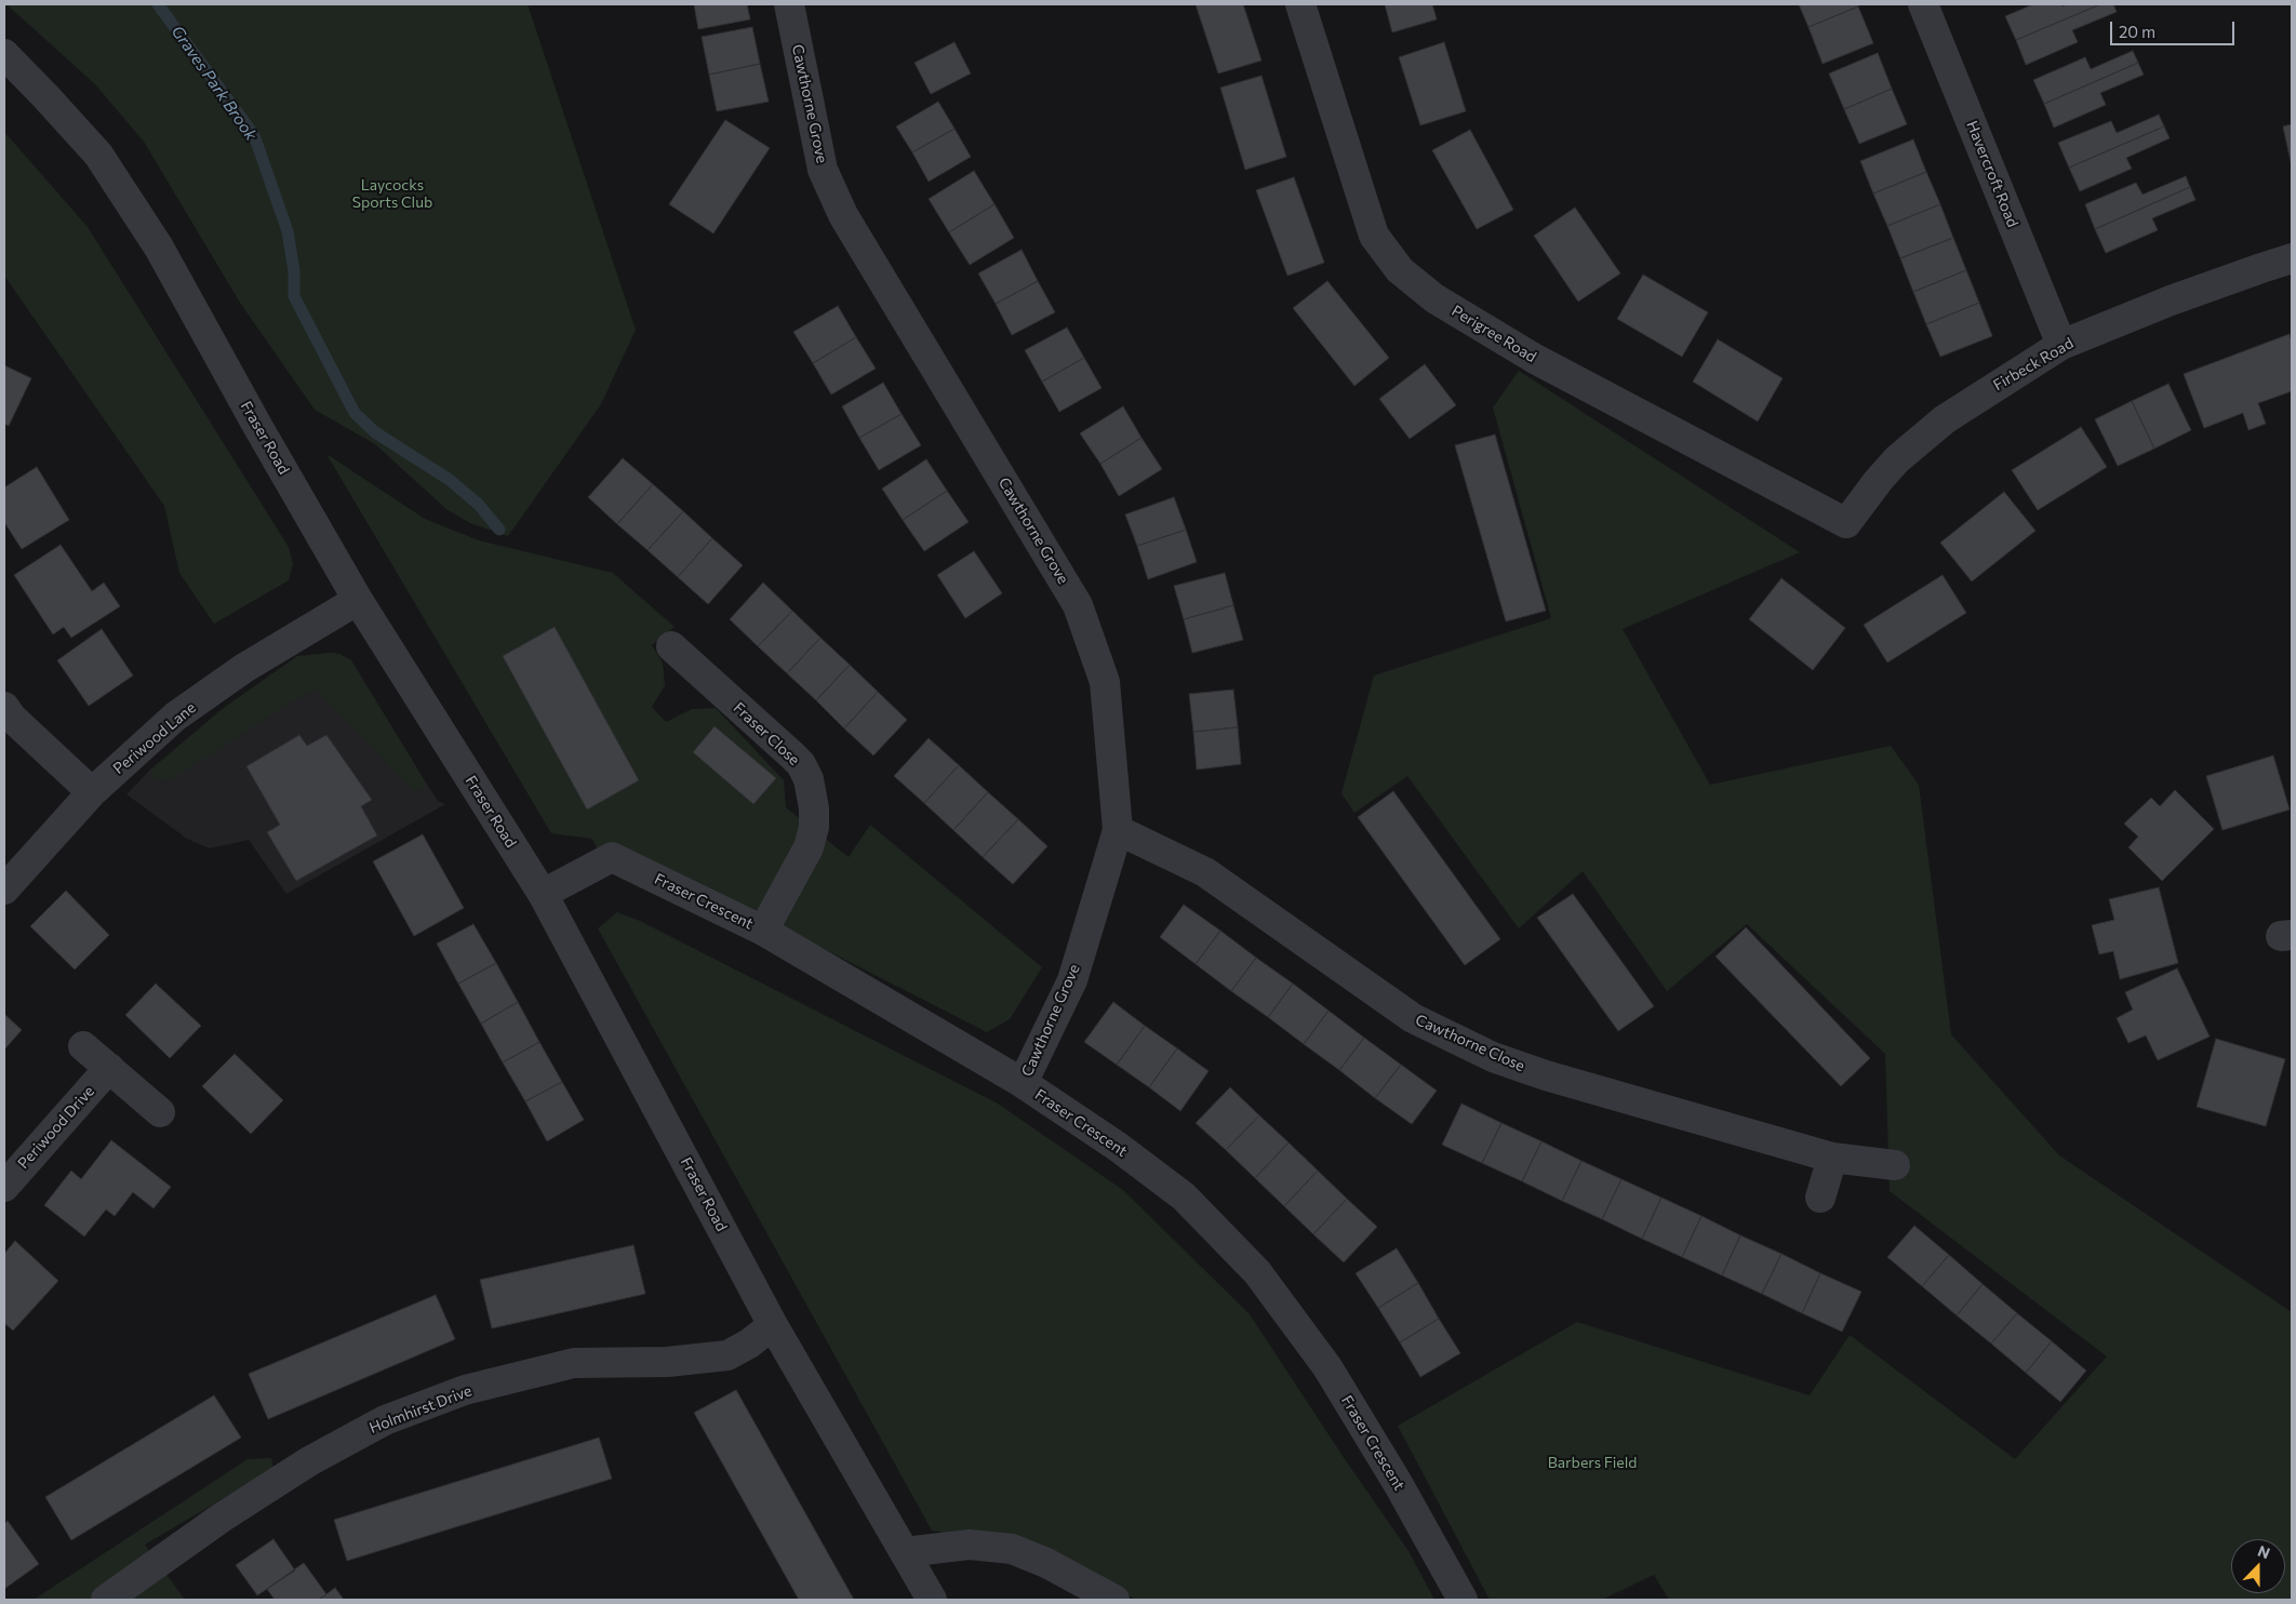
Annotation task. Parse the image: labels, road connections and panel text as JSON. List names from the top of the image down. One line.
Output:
{"streets":{"street":["Cawthorne Grove","Havercroft Road","Perigree Road","Firbeck Road","Fraser Road","Fraser Close","Periwood Lane","Fraser Crescent","Cawthorne Close","Periwood Drive","Holmhirst Drive"]},"crossings":[["Cawthorne Grove","Fraser Crescent"],["Cawthorne Grove","Cawthorne Close"],["Havercroft Road","Firbeck Road"],["Perigree Road","Firbeck Road"],["Fraser Road","Periwood Lane"],["Fraser Road","Fraser Crescent"],["Fraser Road","Holmhirst Drive"],["Fraser Close","Fraser Crescent"]],"water":["Graves Park Brook"],"parks":["Laycocks Sports Club","Barbers Field"],"scale_bar":"20 m","north":"top"}
